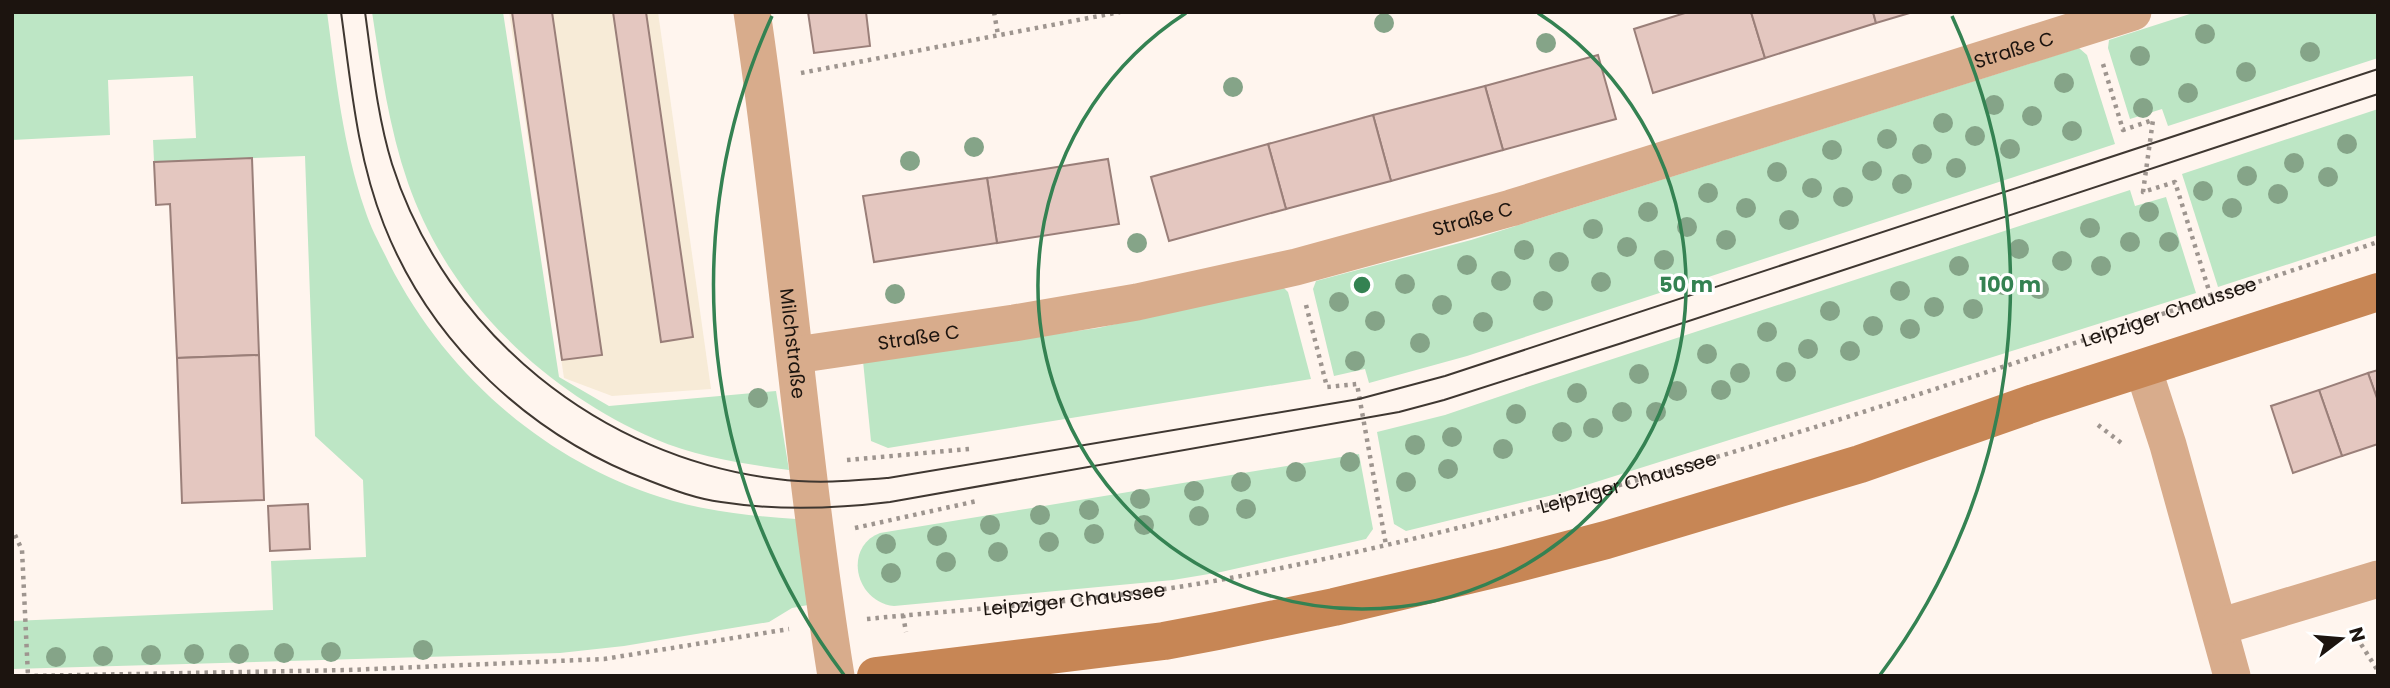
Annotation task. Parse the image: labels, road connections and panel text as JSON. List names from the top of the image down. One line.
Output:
{"streets":{"street":["Straße C","Milchstraße"],"path":["Leipziger Chaussee"]},"crossings":[["Straße C","Milchstraße"]],"north":"right","rings":["50 m","100 m"]}
